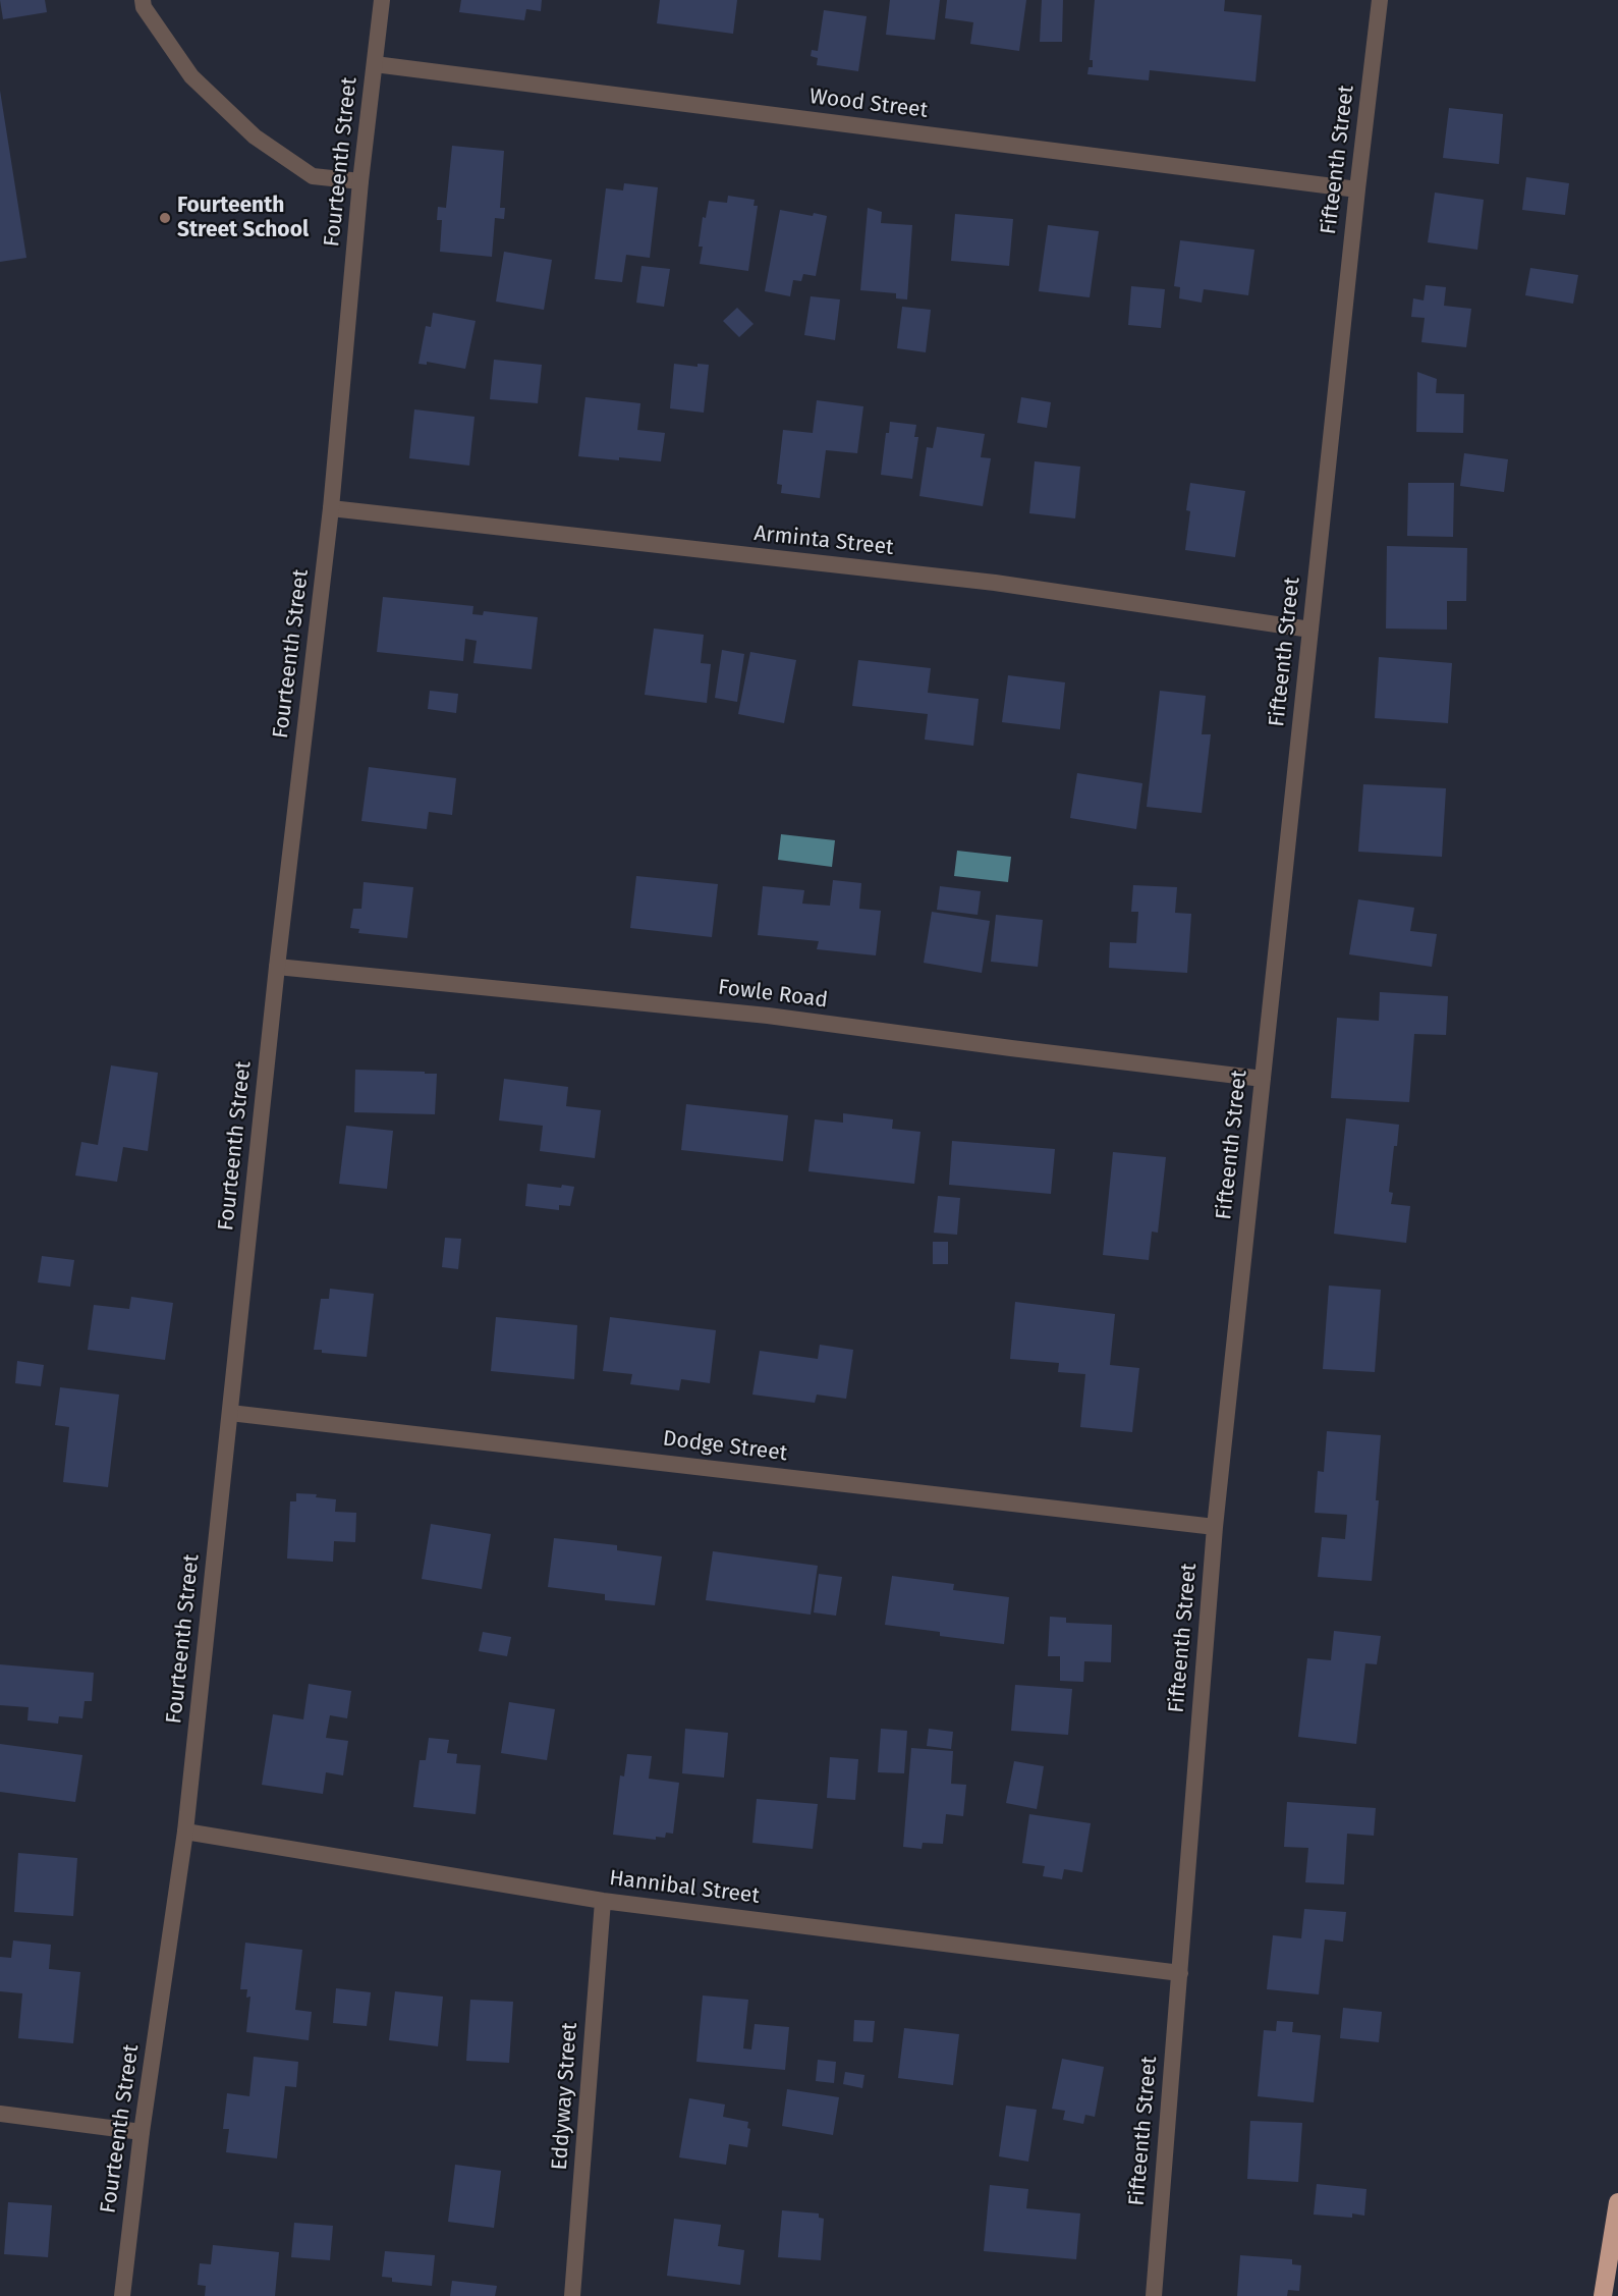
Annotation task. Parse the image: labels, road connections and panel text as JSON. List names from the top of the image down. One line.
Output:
{"streets":{"street":["Wood Street","Fifteenth Street","Fourteenth Street","Arminta Street","Fowle Road","Dodge Street","Hannibal Street","Eddyway Street"]},"crossings":[["Wood Street","Fifteenth Street"],["Wood Street","Fourteenth Street"],["Fifteenth Street","Arminta Street"],["Fifteenth Street","Fowle Road"],["Fifteenth Street","Dodge Street"],["Fifteenth Street","Hannibal Street"],["Fourteenth Street","Arminta Street"],["Fourteenth Street","Fowle Road"],["Fourteenth Street","Dodge Street"],["Fourteenth Street","Hannibal Street"],["Hannibal Street","Eddyway Street"]],"places":["Fourteenth Street School"]}
